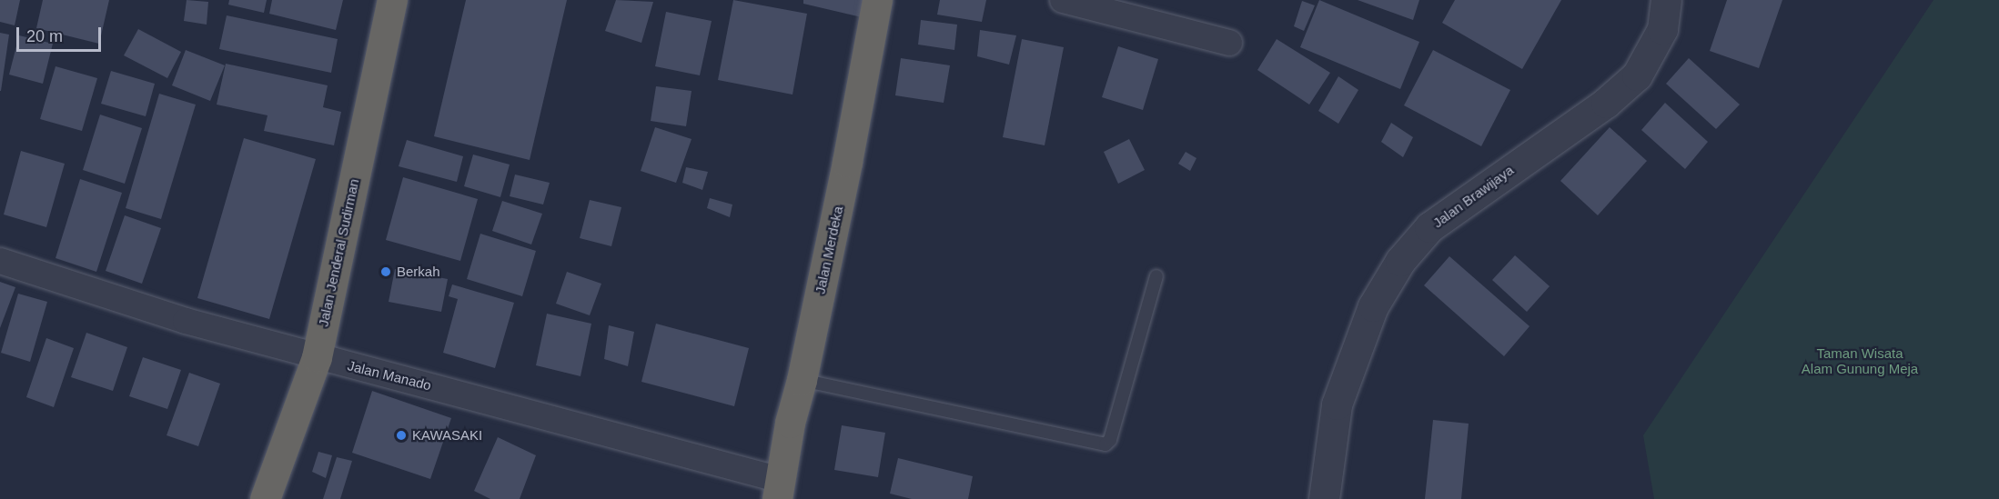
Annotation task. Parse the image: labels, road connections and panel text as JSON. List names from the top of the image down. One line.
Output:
{"streets":{"highway":["Jalan Merdeka","Jalan Jenderal Sudirman"],"street":["Jalan Brawijaya","Jalan Manado"]},"crossings":[["Jalan Merdeka","Jalan Manado"],["Jalan Jenderal Sudirman","Jalan Manado"]],"parks":["Taman Wisata Alam Gunung Meja"],"places":["Berkah","KAWASAKI"],"scale_bar":"20 m"}
